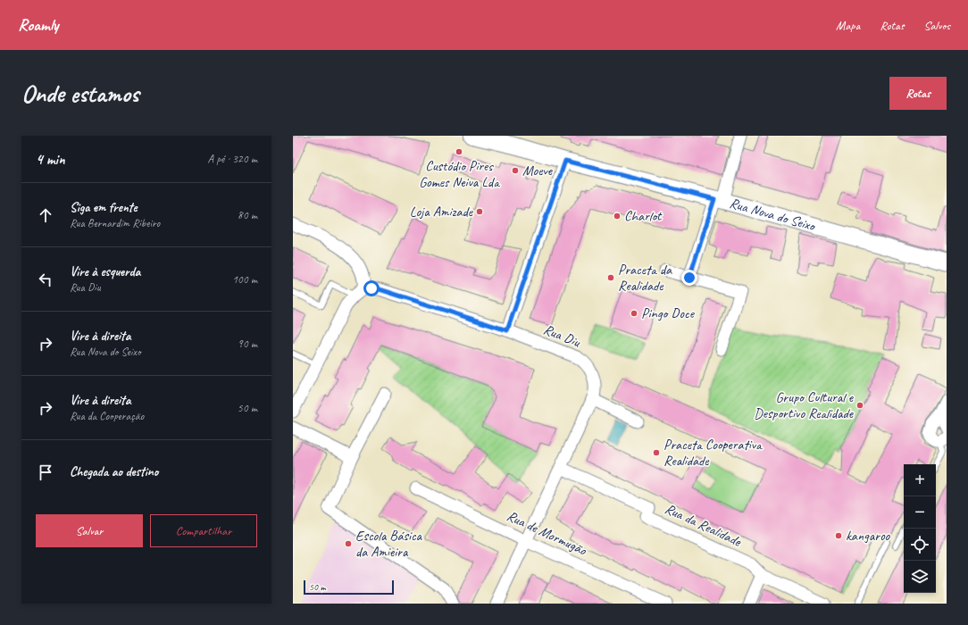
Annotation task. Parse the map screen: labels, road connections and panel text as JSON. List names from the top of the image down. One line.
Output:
{"streets":{"main road":["Rua Nova do Seixo"],"street":["Rua Diu","Rua da Realidade","Rua de Mormugão"]},"crossings":[["Rua Diu","Rua da Realidade"],["Rua Diu","Rua de Mormugão"]],"places":["Custódio Pires Gomes Neiva Lda","Moeve","Loja Amizade","Charlot","Praceta da Realidade","Pingo Doce","Grupo Cultural e Desportivo Realidade","Praceta Cooperativa Realidade","kangaroo","Escola Básica da Amieira"],"scale_bar":"50 m","page":{"header":"Roamly","nav":["Mapa","Rotas","Salvos"],"buttons":["Rotas",["Salvar","Compartilhar"]],"title":"Onde estamos","heading":["4 min","A pé · 320 m"],"list":[["Siga em frente","Rua Bernardim Ribeiro","80 m"],["Vire à esquerda","Rua Diu","100 m"],["Vire à direita","Rua Nova do Seixo","90 m"],["Vire à direita","Rua da Cooperação","50 m"],"Chegada ao destino"],"map_buttons":["+","−"],"scale":"50 m"}}
